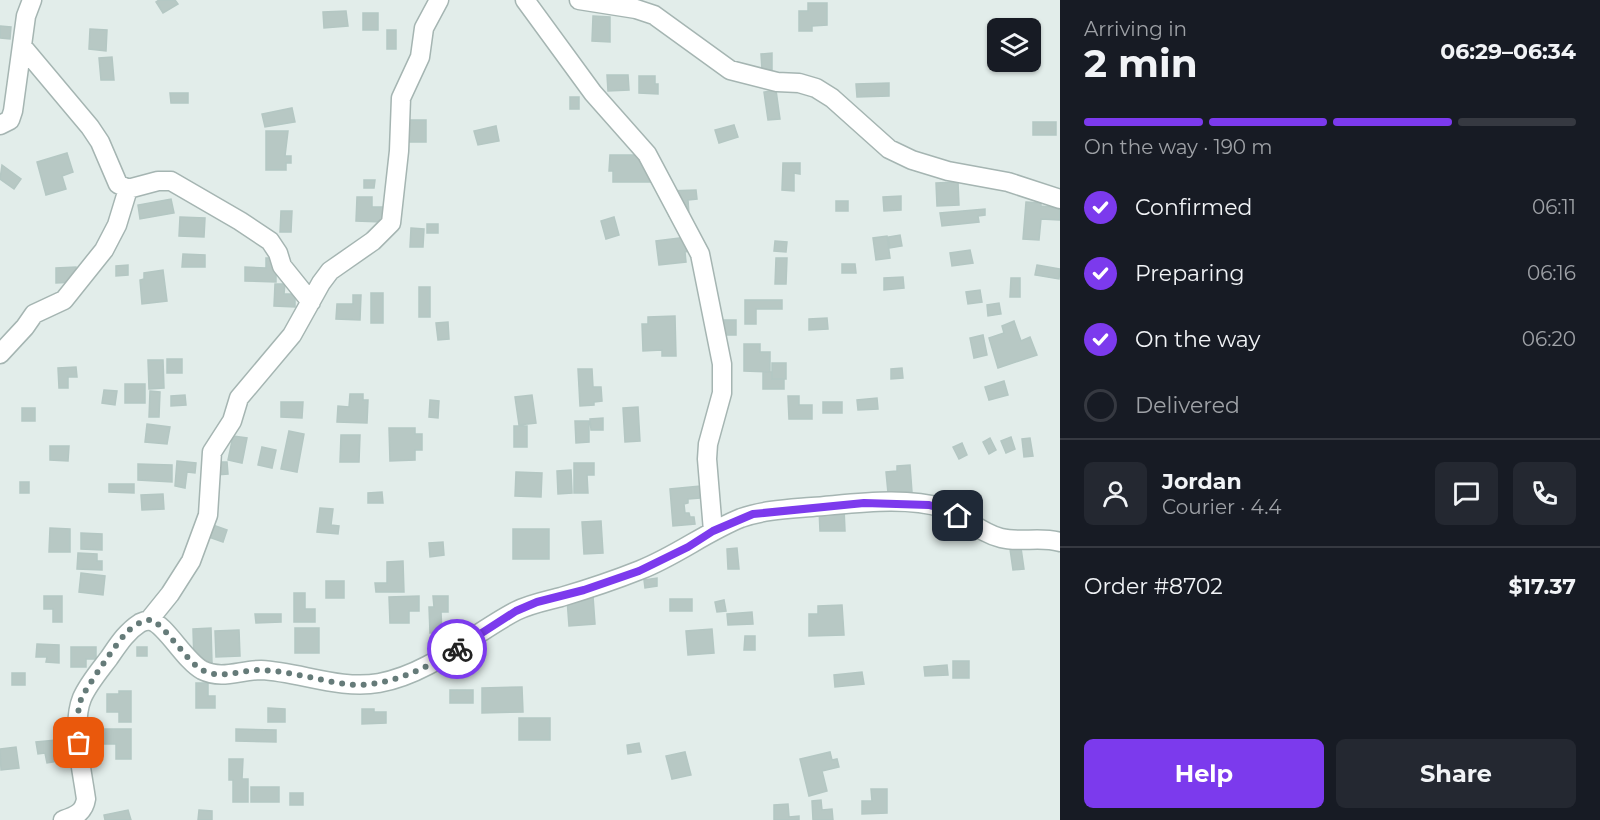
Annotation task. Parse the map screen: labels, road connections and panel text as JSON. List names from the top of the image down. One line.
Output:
{"page":{"heading":["2 min","Arriving in","06:29–06:34"],"panel":["Jordan","Courier · 4.4","Order #8702","$17.37"],"bar":"On the way · 190 m","list":[["Confirmed","06:11"],["Preparing","06:16"],["On the way","06:20"],"Delivered"],"buttons":["Help","Share"]}}
